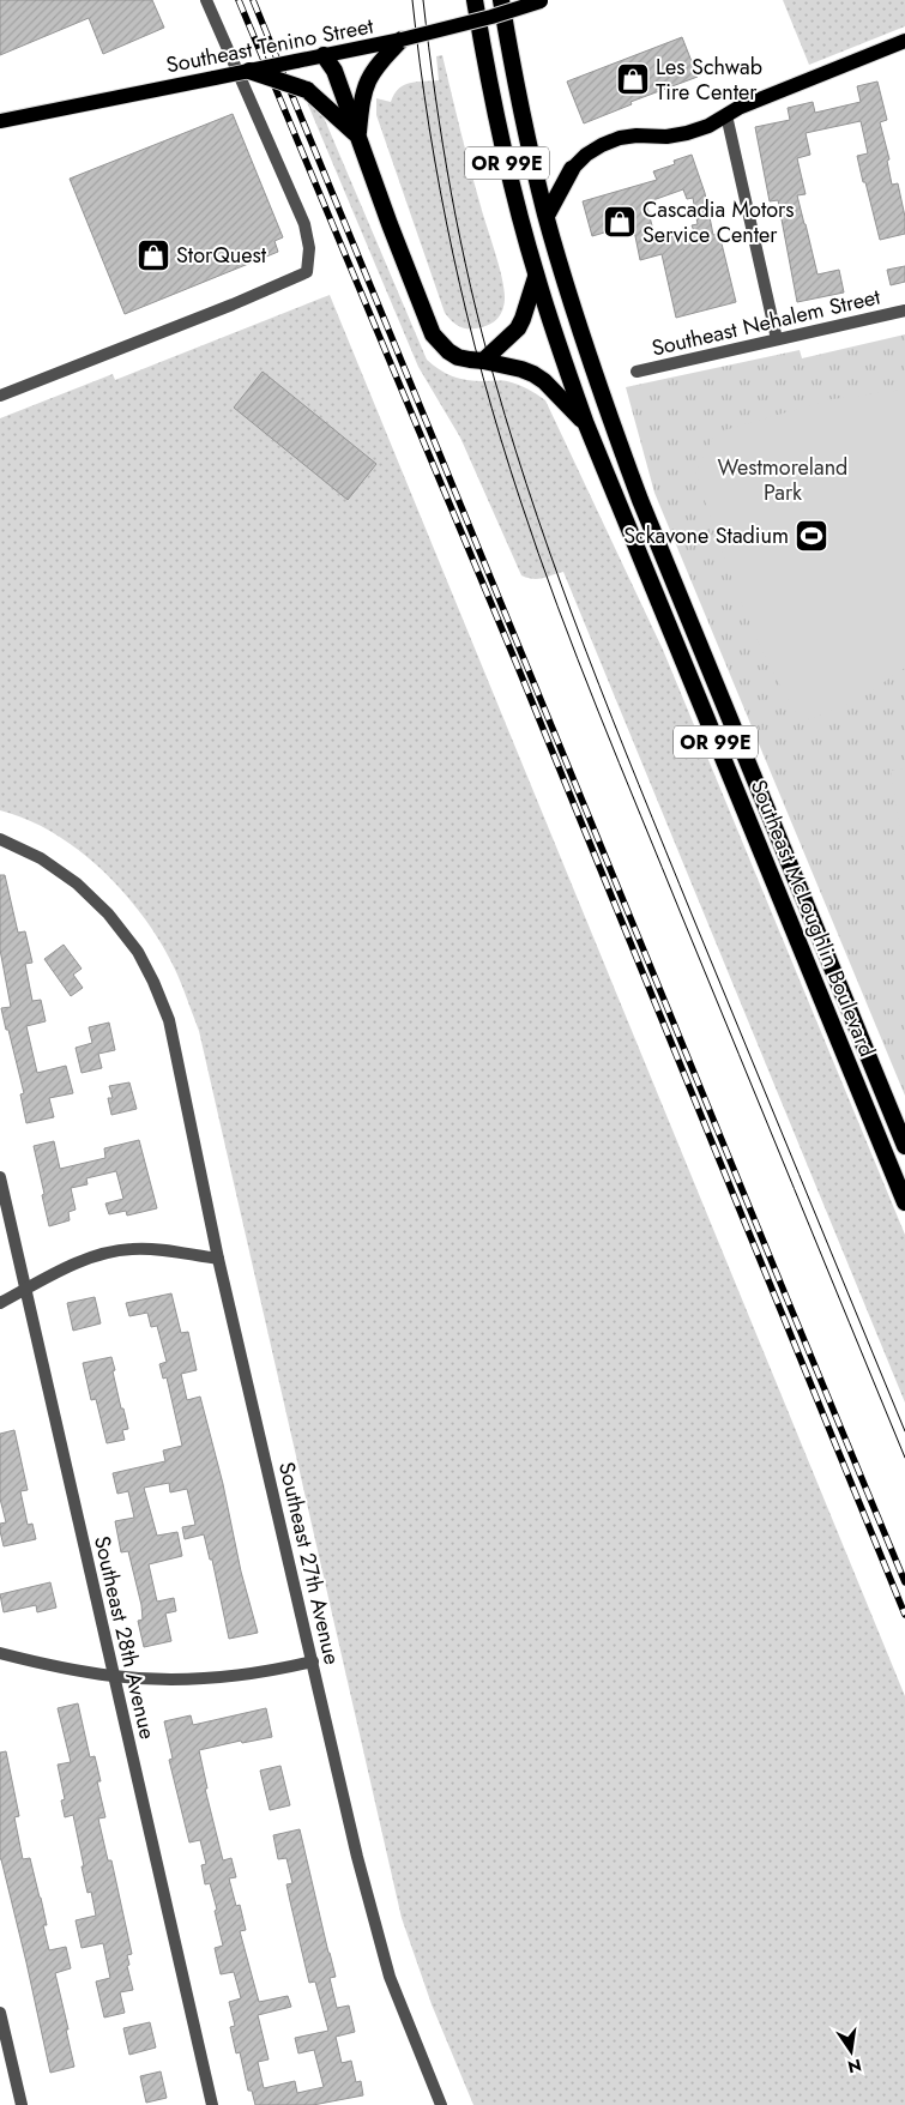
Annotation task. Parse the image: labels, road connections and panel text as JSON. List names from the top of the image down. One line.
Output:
{"streets":{"highway":["OR 99E","Southeast McLoughlin Boulevard"],"main road":["Southeast Tenino Street"],"street":["Southeast Nehalem Street","Southeast 27th Avenue","Southeast 28th Avenue"]},"parks":["Westmoreland Park"],"places":{"shop":["Les Schwab Tire Center","Cascadia Motors Service Center","StorQuest"],"sports":["Sckavone Stadium"]},"north":"bottom"}
